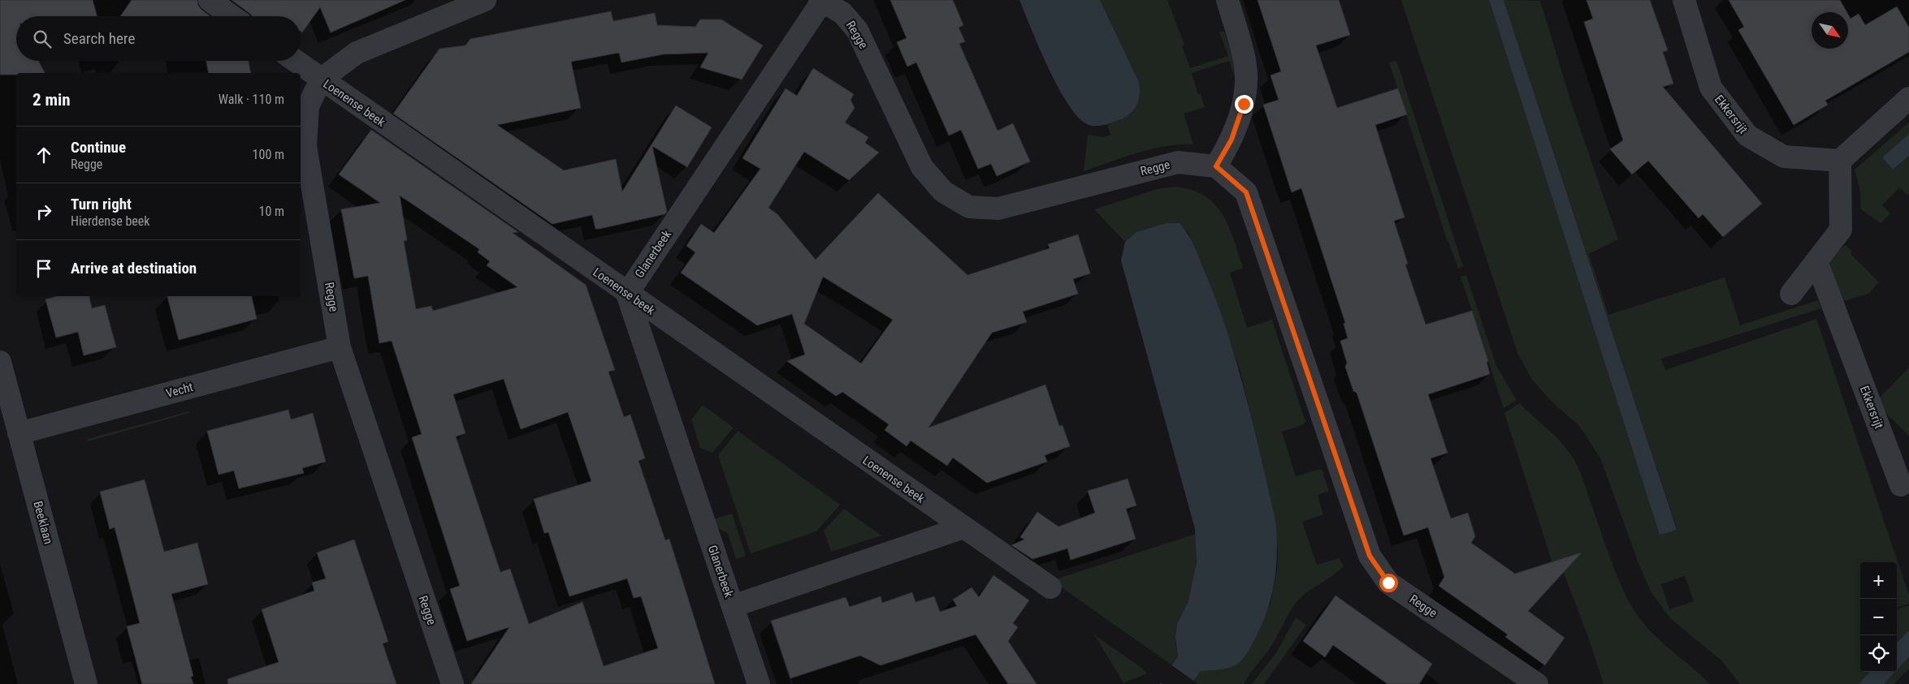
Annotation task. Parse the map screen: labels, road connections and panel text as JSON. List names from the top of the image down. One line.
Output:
{"streets":{"street":["Regge","Loenense beek","Ekkersrijt","Glanerbeek","Vecht","Beeklaan"]},"crossings":[["Regge","Loenense beek"],["Regge","Glanerbeek"],["Regge","Vecht"],["Loenense beek","Glanerbeek"],["Vecht","Beeklaan"]],"north":"bottom right","page":{"search":"Search here","heading":["2 min","Walk · 110 m"],"list":[["Continue","Regge","100 m"],["Turn right","Hierdense beek","10 m"],"Arrive at destination"],"map_buttons":["+","−"]}}
